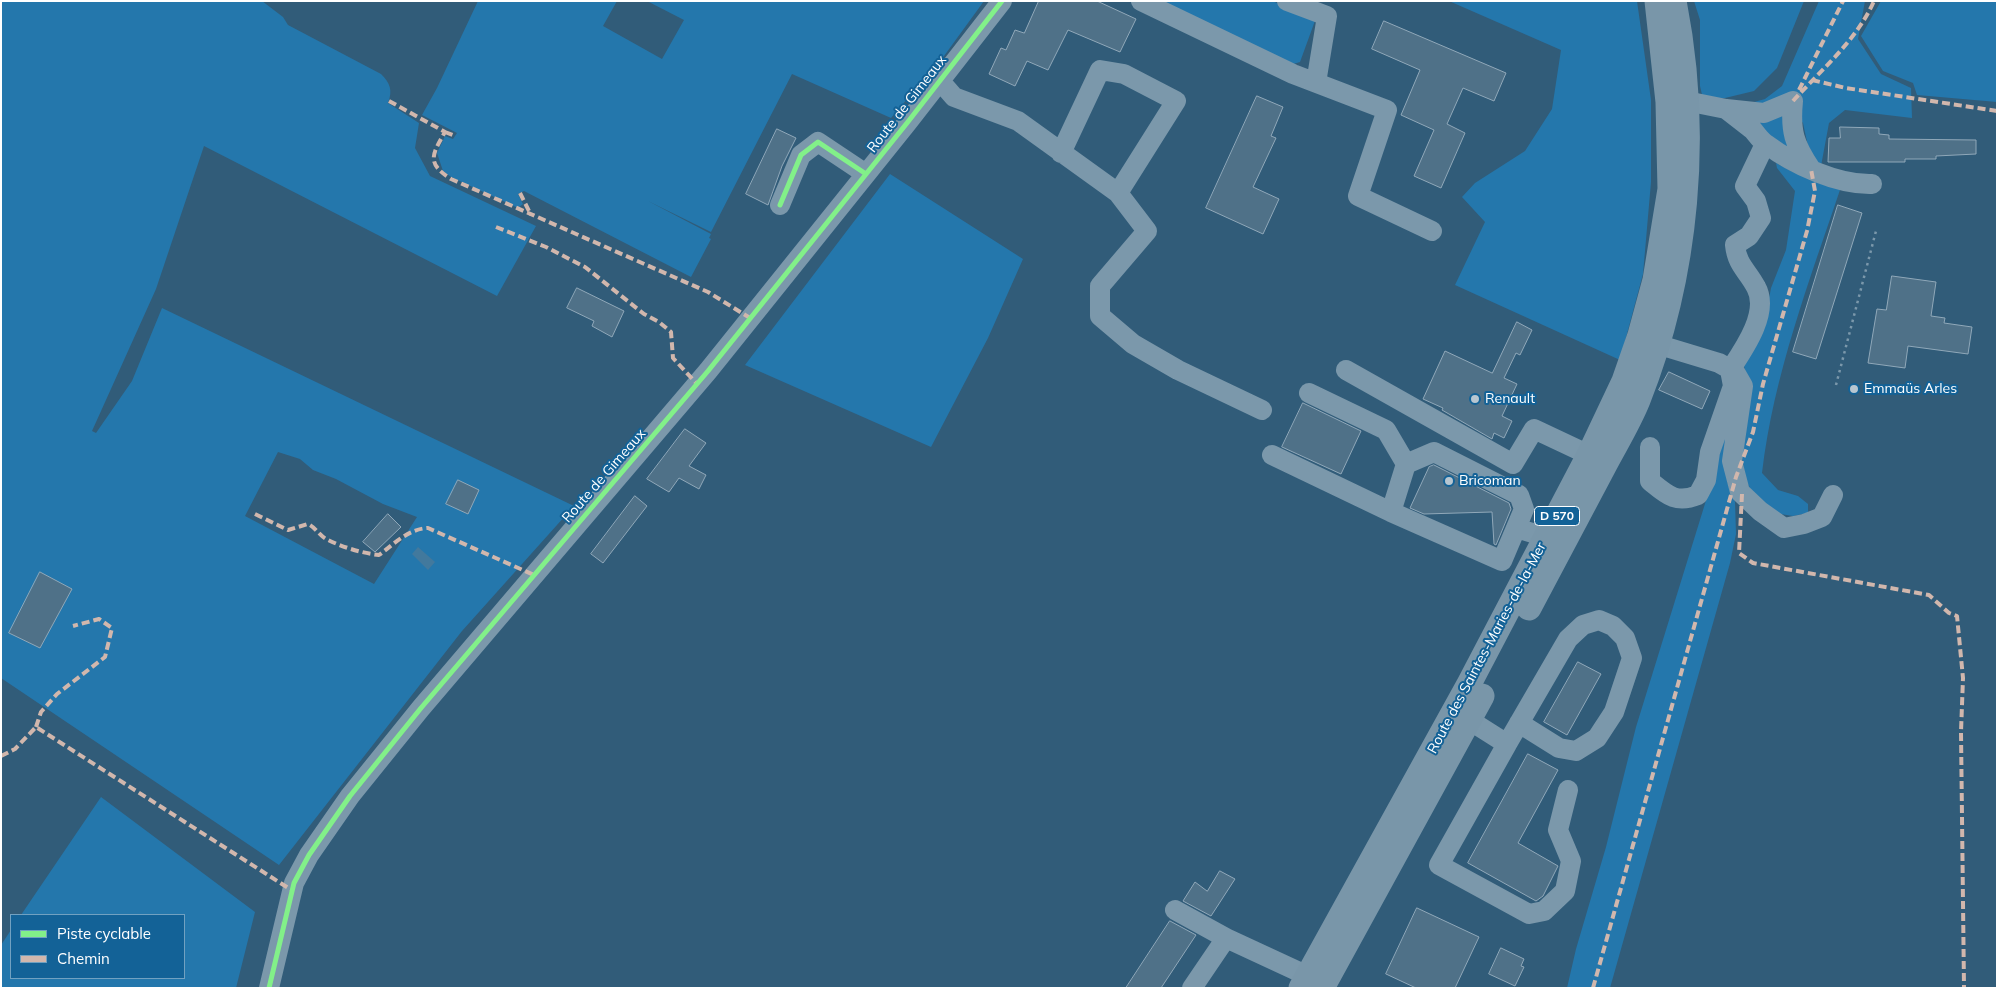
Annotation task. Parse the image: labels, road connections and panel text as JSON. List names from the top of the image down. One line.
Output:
{"streets":{"main road":["D 570","Route des Saintes-Maries-de-la-Mer"],"street":["Route de Gimeaux"]},"places":["Emmaüs Arles","Renault","Bricoman"],"legend":["Piste cyclable","Chemin"]}
